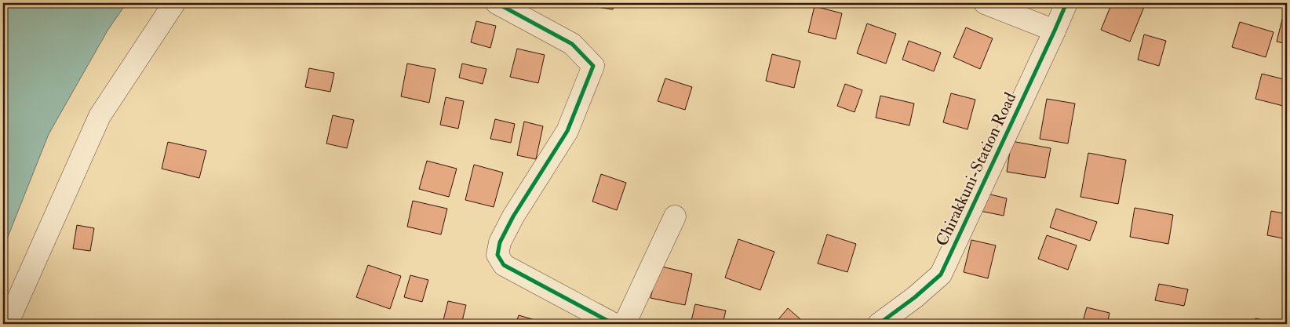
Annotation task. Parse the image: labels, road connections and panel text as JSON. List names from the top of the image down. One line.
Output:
{"streets":{"street":["Chirakkuni-Station Road"]}}
